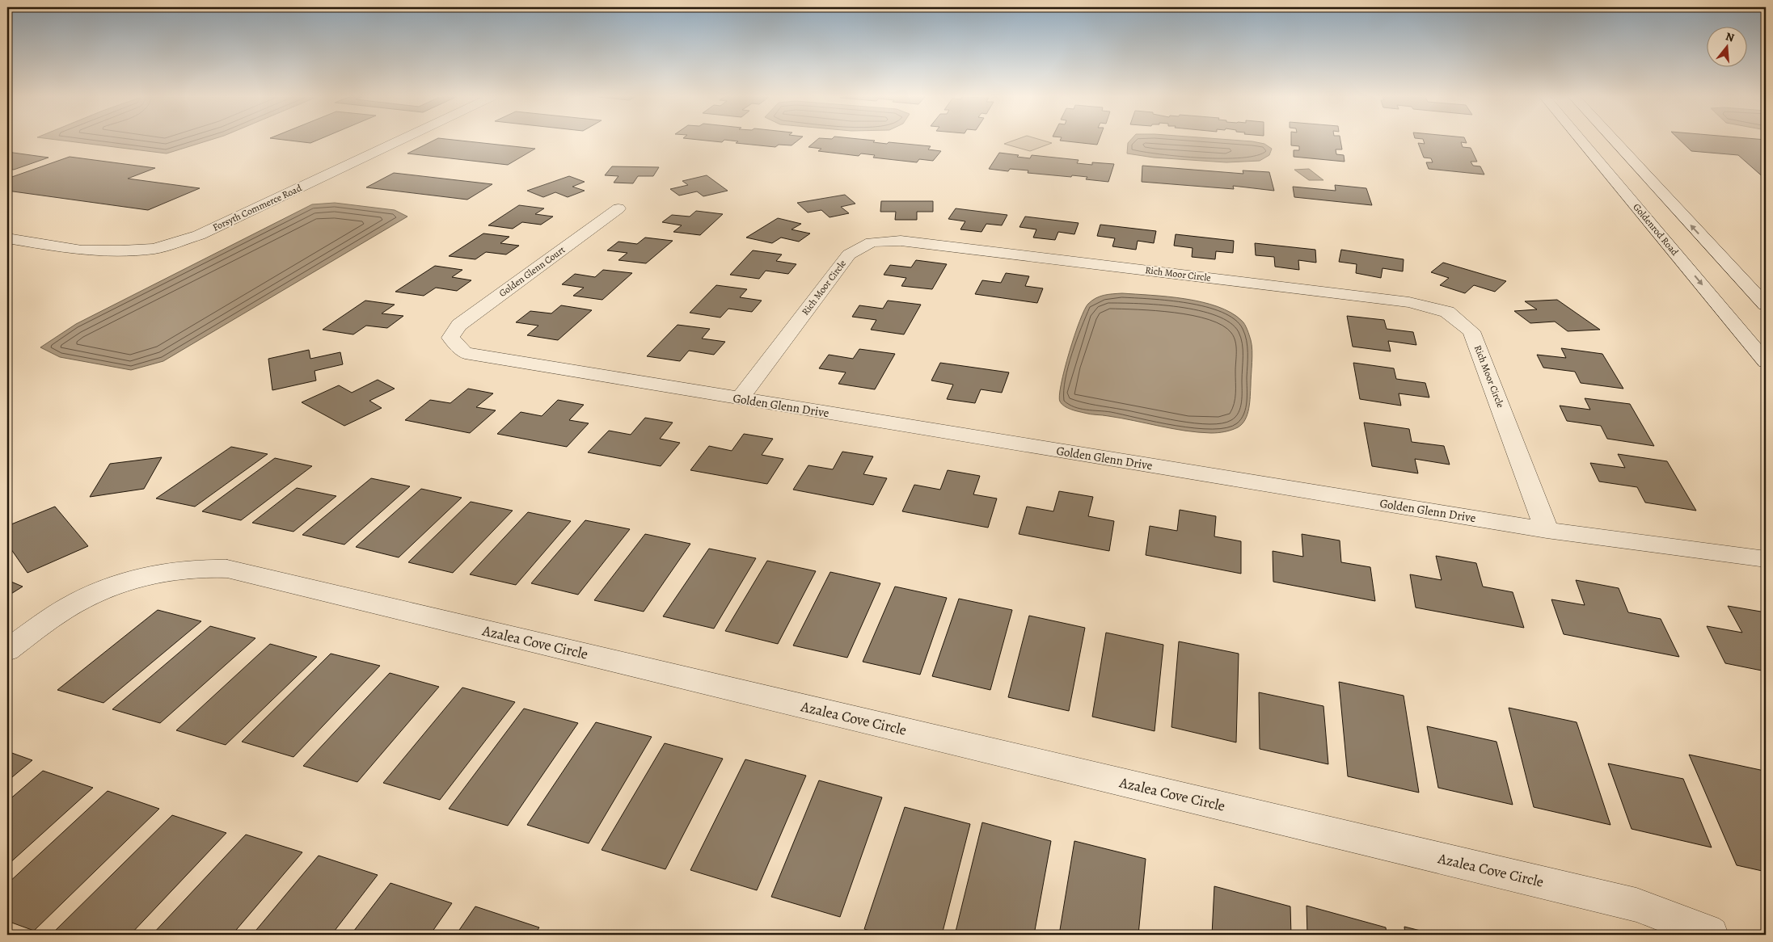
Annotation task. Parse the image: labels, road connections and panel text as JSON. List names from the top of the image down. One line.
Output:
{"streets":{"street":["Forsyth Commerce Road","Goldenrod Road","Golden Glenn Court","Rich Moor Circle","Golden Glenn Drive","Azalea Cove Circle"]},"crossings":[["Golden Glenn Court","Golden Glenn Drive"],["Rich Moor Circle","Golden Glenn Drive"]],"north":"top"}
